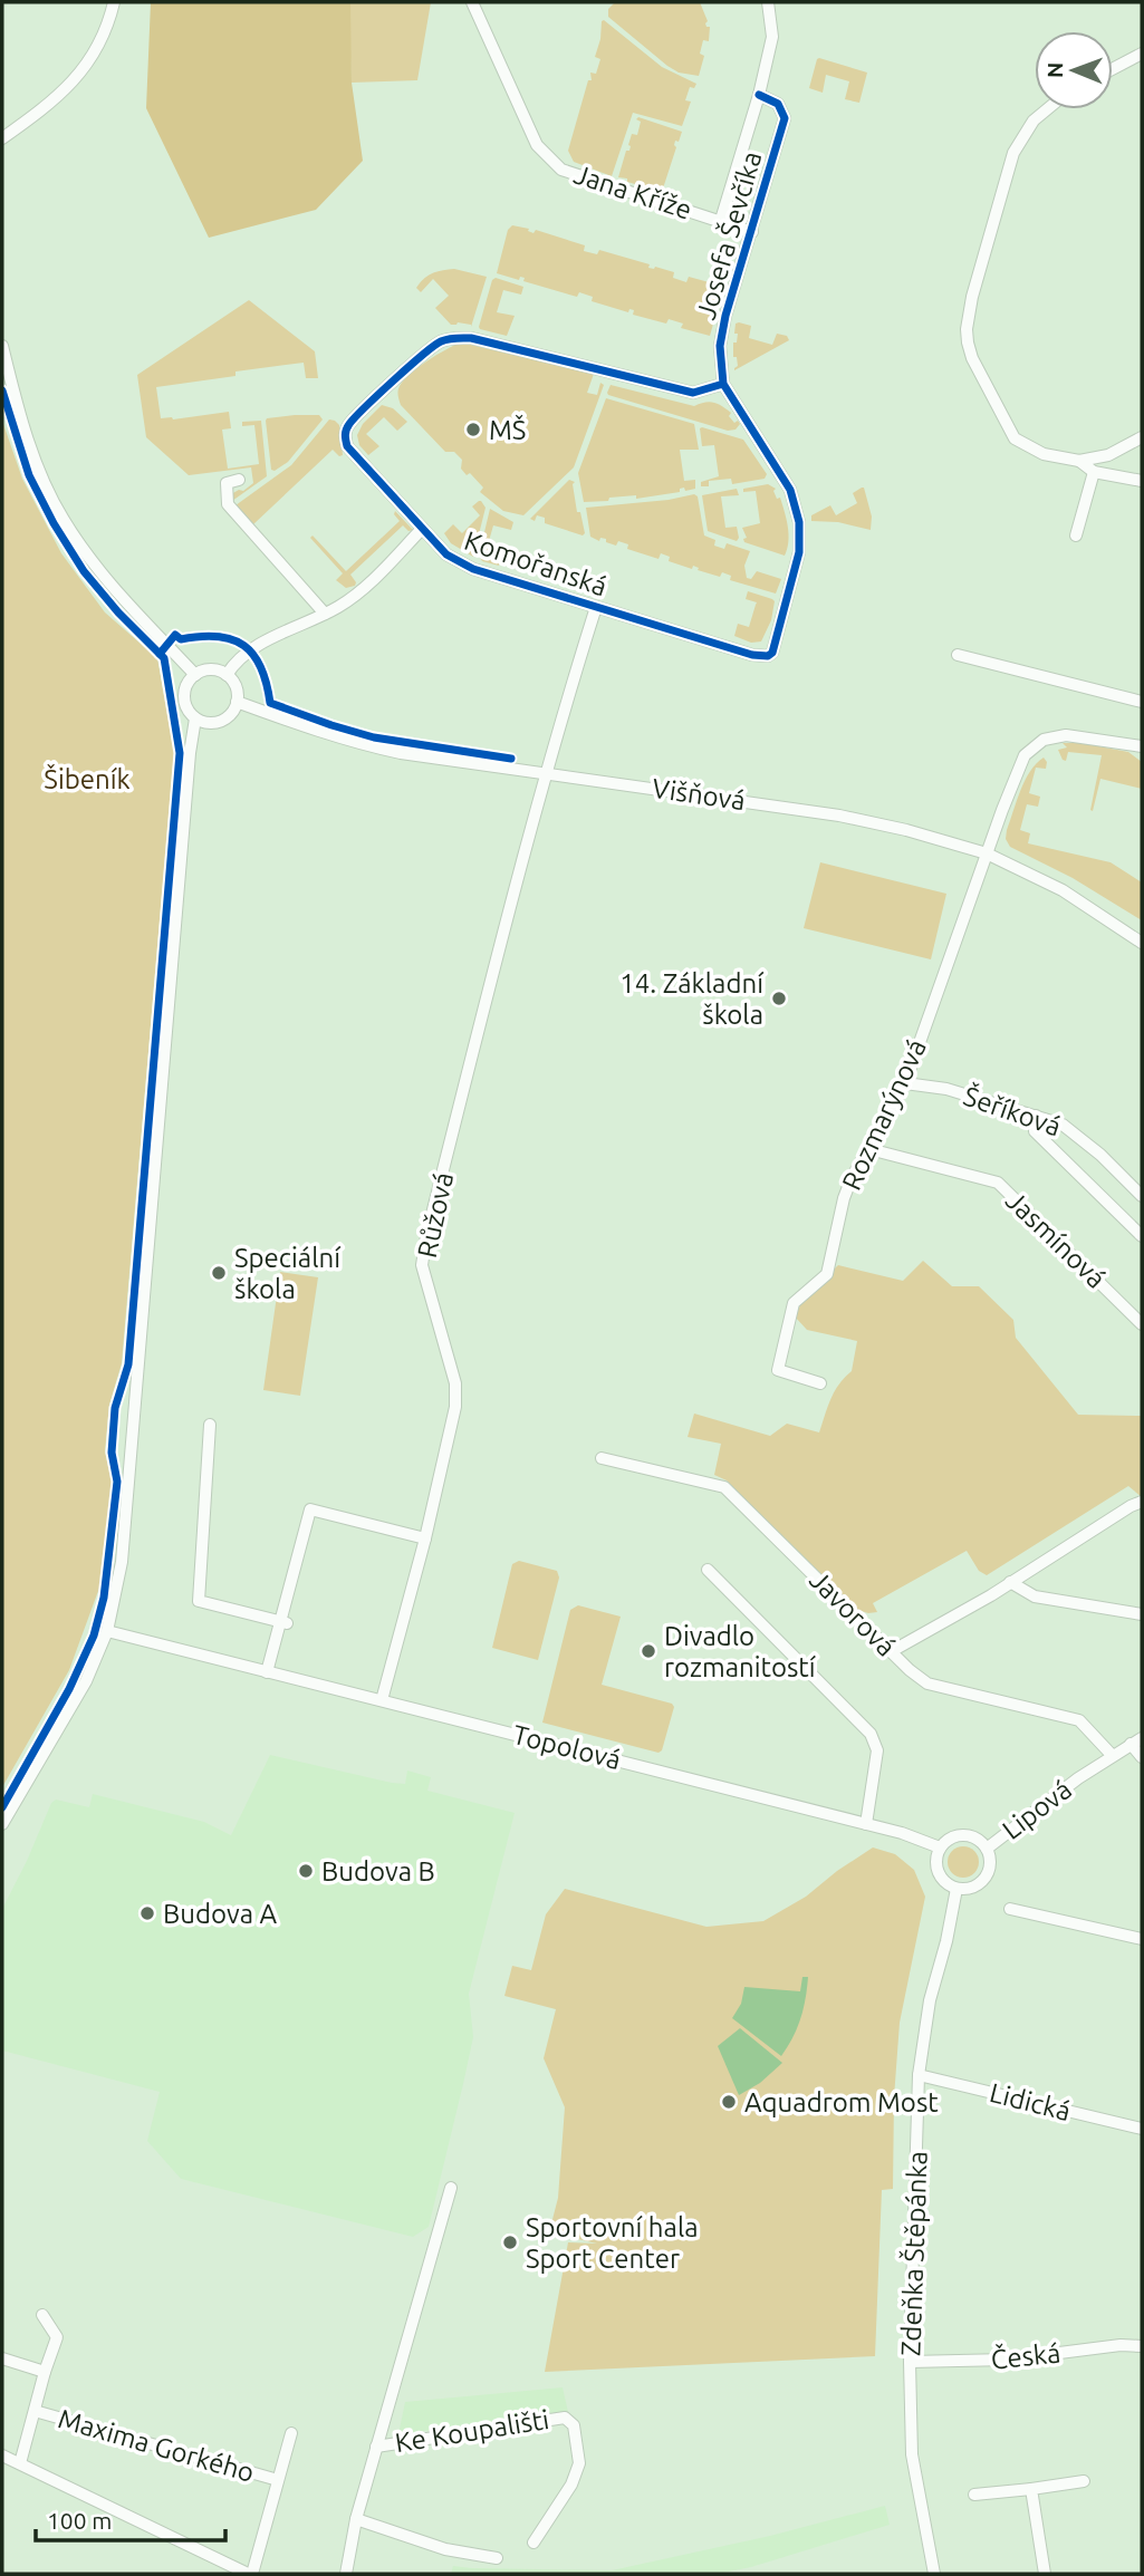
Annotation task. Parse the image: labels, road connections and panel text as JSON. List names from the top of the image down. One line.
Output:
{"streets":{"street":["Jana Kříže","Josefa Ševčíka","Komořanská","Višňová","Šeříková","Rozmarýnová","Růžová","Jasmínová","Javorová","Topolová","Lipová","Lidická","Zdeňka Štěpánka","Česká","Ke Koupališti","Maxima Gorkého"]},"crossings":[["Jana Kříže","Josefa Ševčíka"],["Josefa Ševčíka","Komořanská"],["Komořanská","Růžová"],["Višňová","Rozmarýnová"],["Višňová","Růžová"],["Šeříková","Rozmarýnová"],["Rozmarýnová","Jasmínová"],["Růžová","Topolová"],["Javorová","Lipová"],["Topolová","Lipová"],["Topolová","Zdeňka Štěpánka"],["Lipová","Zdeňka Štěpánka"],["Lidická","Zdeňka Štěpánka"],["Zdeňka Štěpánka","Česká"]],"parks":["Šibeník"],"places":["MŠ","14. Základní škola","Speciální škola","Divadlo rozmanitostí","Budova B","Budova A","Aquadrom Most","Sportovní hala Sport Center"],"scale_bar":"100 m","north":"left"}
